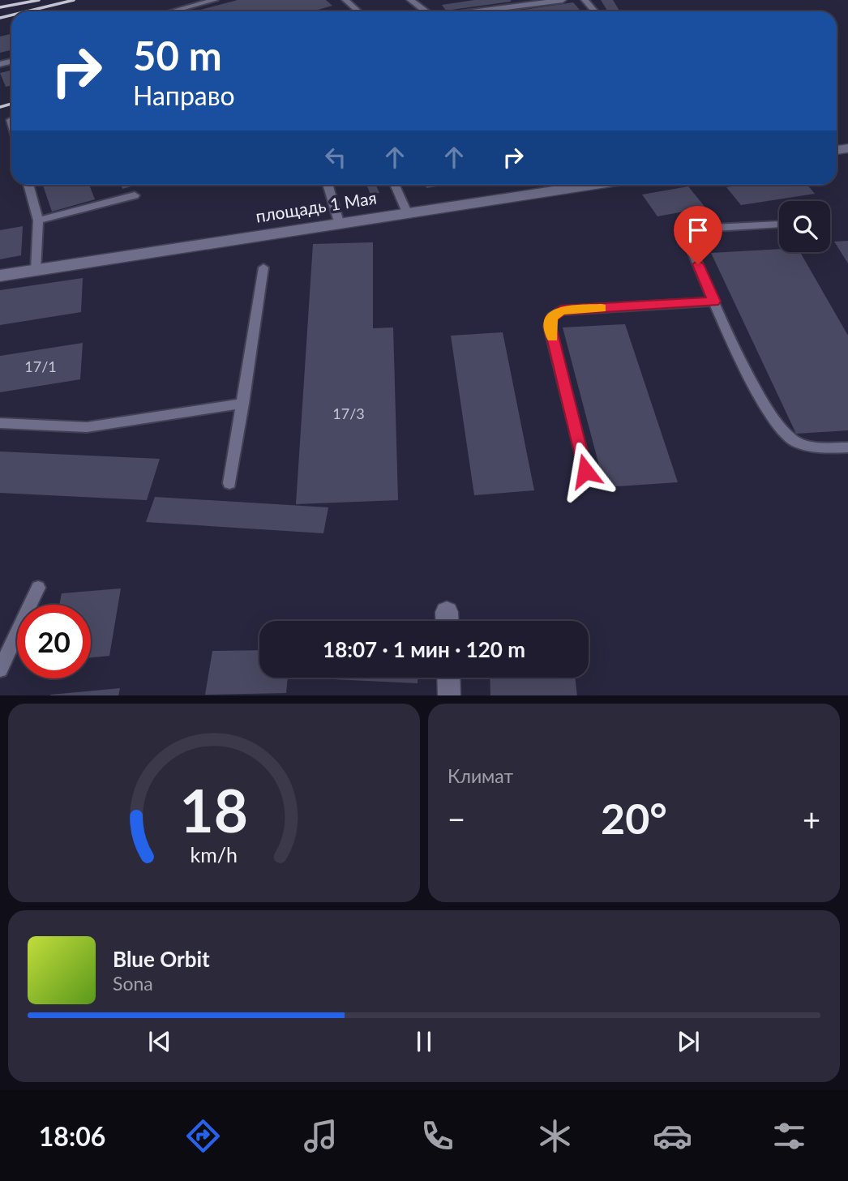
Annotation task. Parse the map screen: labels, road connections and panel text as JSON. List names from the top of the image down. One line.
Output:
{"streets":{"street":["площадь 1 Мая"]},"house_numbers":["17/1","17/3"],"page":{"turn":["50 m","Направо"],"limit":"20","trip":"18:07 · 1 мин · 120 m","tile":"Климат","heat":["−","20°","+"],"song":["Blue Orbit","Sona"],"tabs":"18:06","gauge":["18","km/h"]}}
